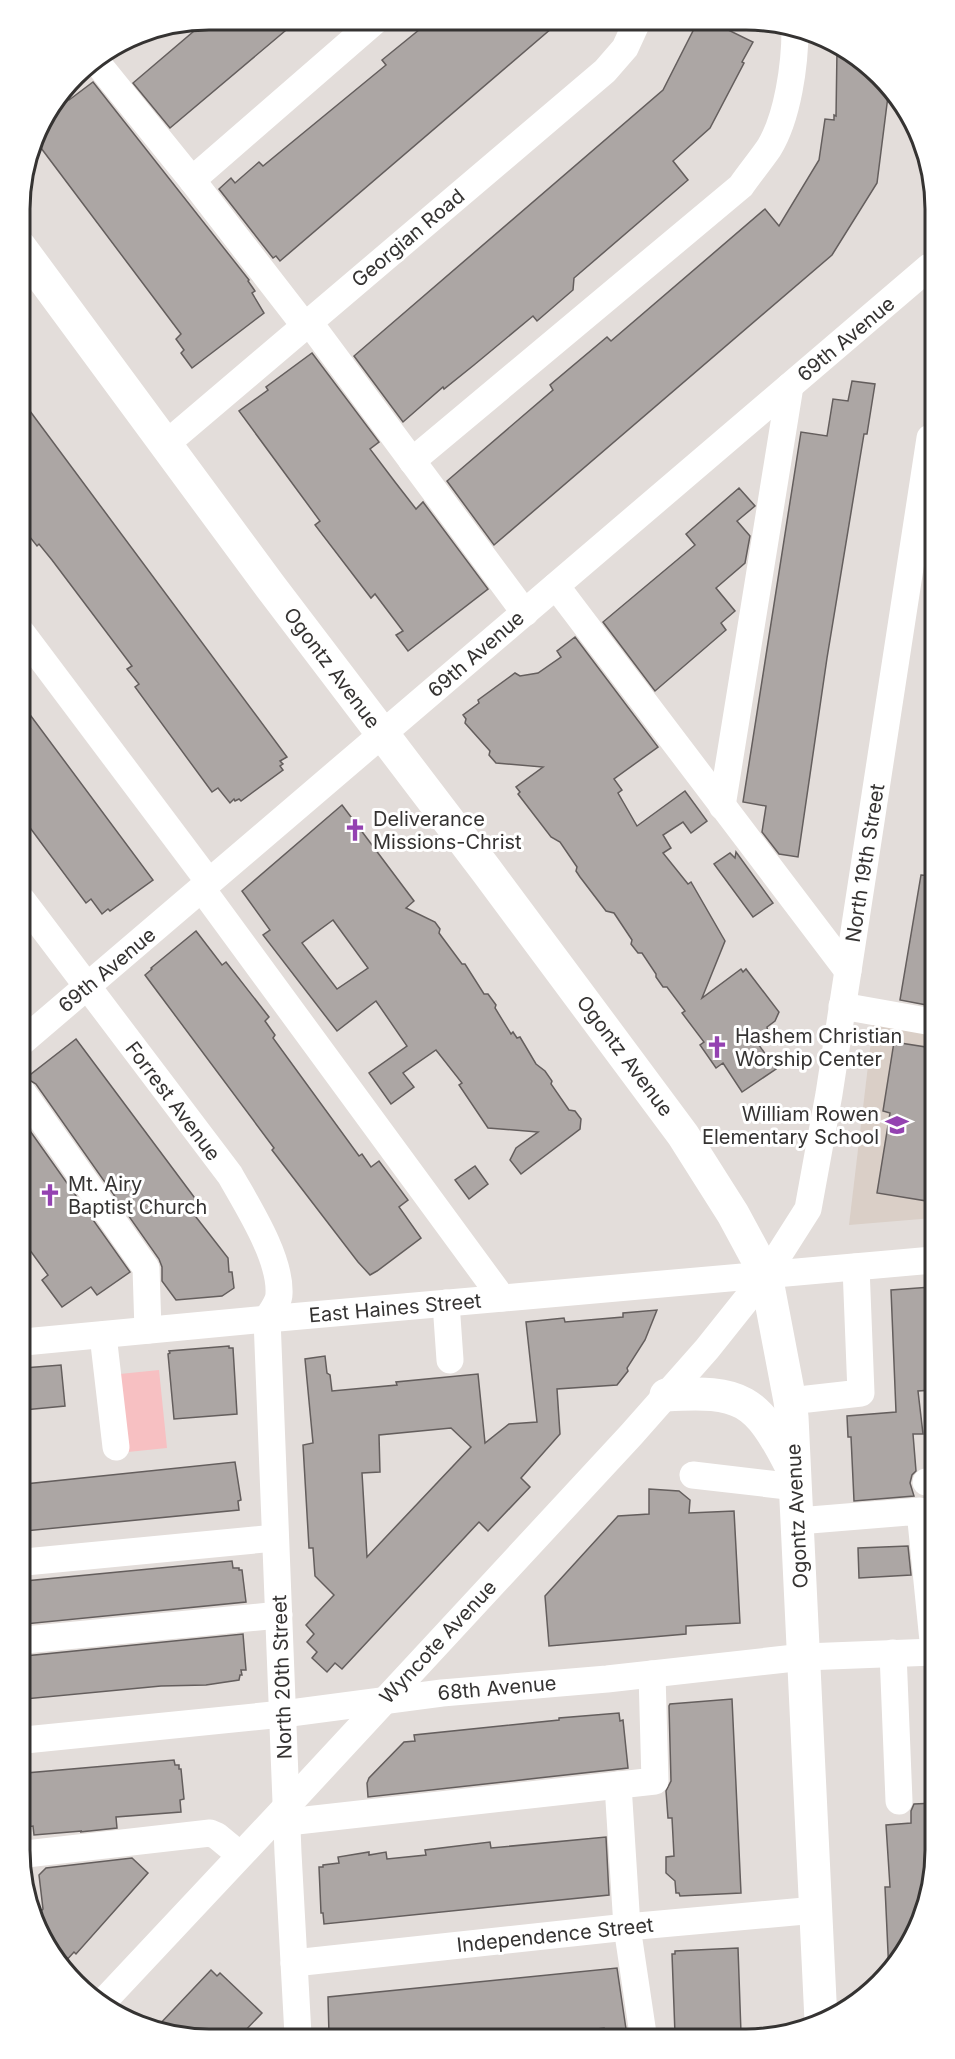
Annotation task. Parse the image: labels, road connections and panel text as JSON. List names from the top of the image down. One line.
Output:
{"streets":{"main road":["Ogontz Avenue"],"street":["Georgian Road","69th Avenue","North 19th Street","Forrest Avenue","East Haines Street","Wyncote Avenue","North 20th Street","68th Avenue","Independence Street"]},"crossings":[["Georgian Road","Ogontz Avenue"],["69th Avenue","Ogontz Avenue"],["69th Avenue","Forrest Avenue"],["Ogontz Avenue","North 19th Street"],["Ogontz Avenue","East Haines Street"],["Ogontz Avenue","Wyncote Avenue"],["Ogontz Avenue","68th Avenue"],["Ogontz Avenue","Independence Street"],["North 19th Street","East Haines Street"],["North 19th Street","Wyncote Avenue"],["Forrest Avenue","East Haines Street"],["Forrest Avenue","North 20th Street"],["East Haines Street","Wyncote Avenue"],["East Haines Street","North 20th Street"],["Wyncote Avenue","North 20th Street"],["Wyncote Avenue","68th Avenue"],["North 20th Street","68th Avenue"],["North 20th Street","Independence Street"]],"places":{"church":["Deliverance Missions-Christ","Hashem Christian Worship Center","Mt. Airy Baptist Church"],"school or university":["William Rowen Elementary School"]}}
